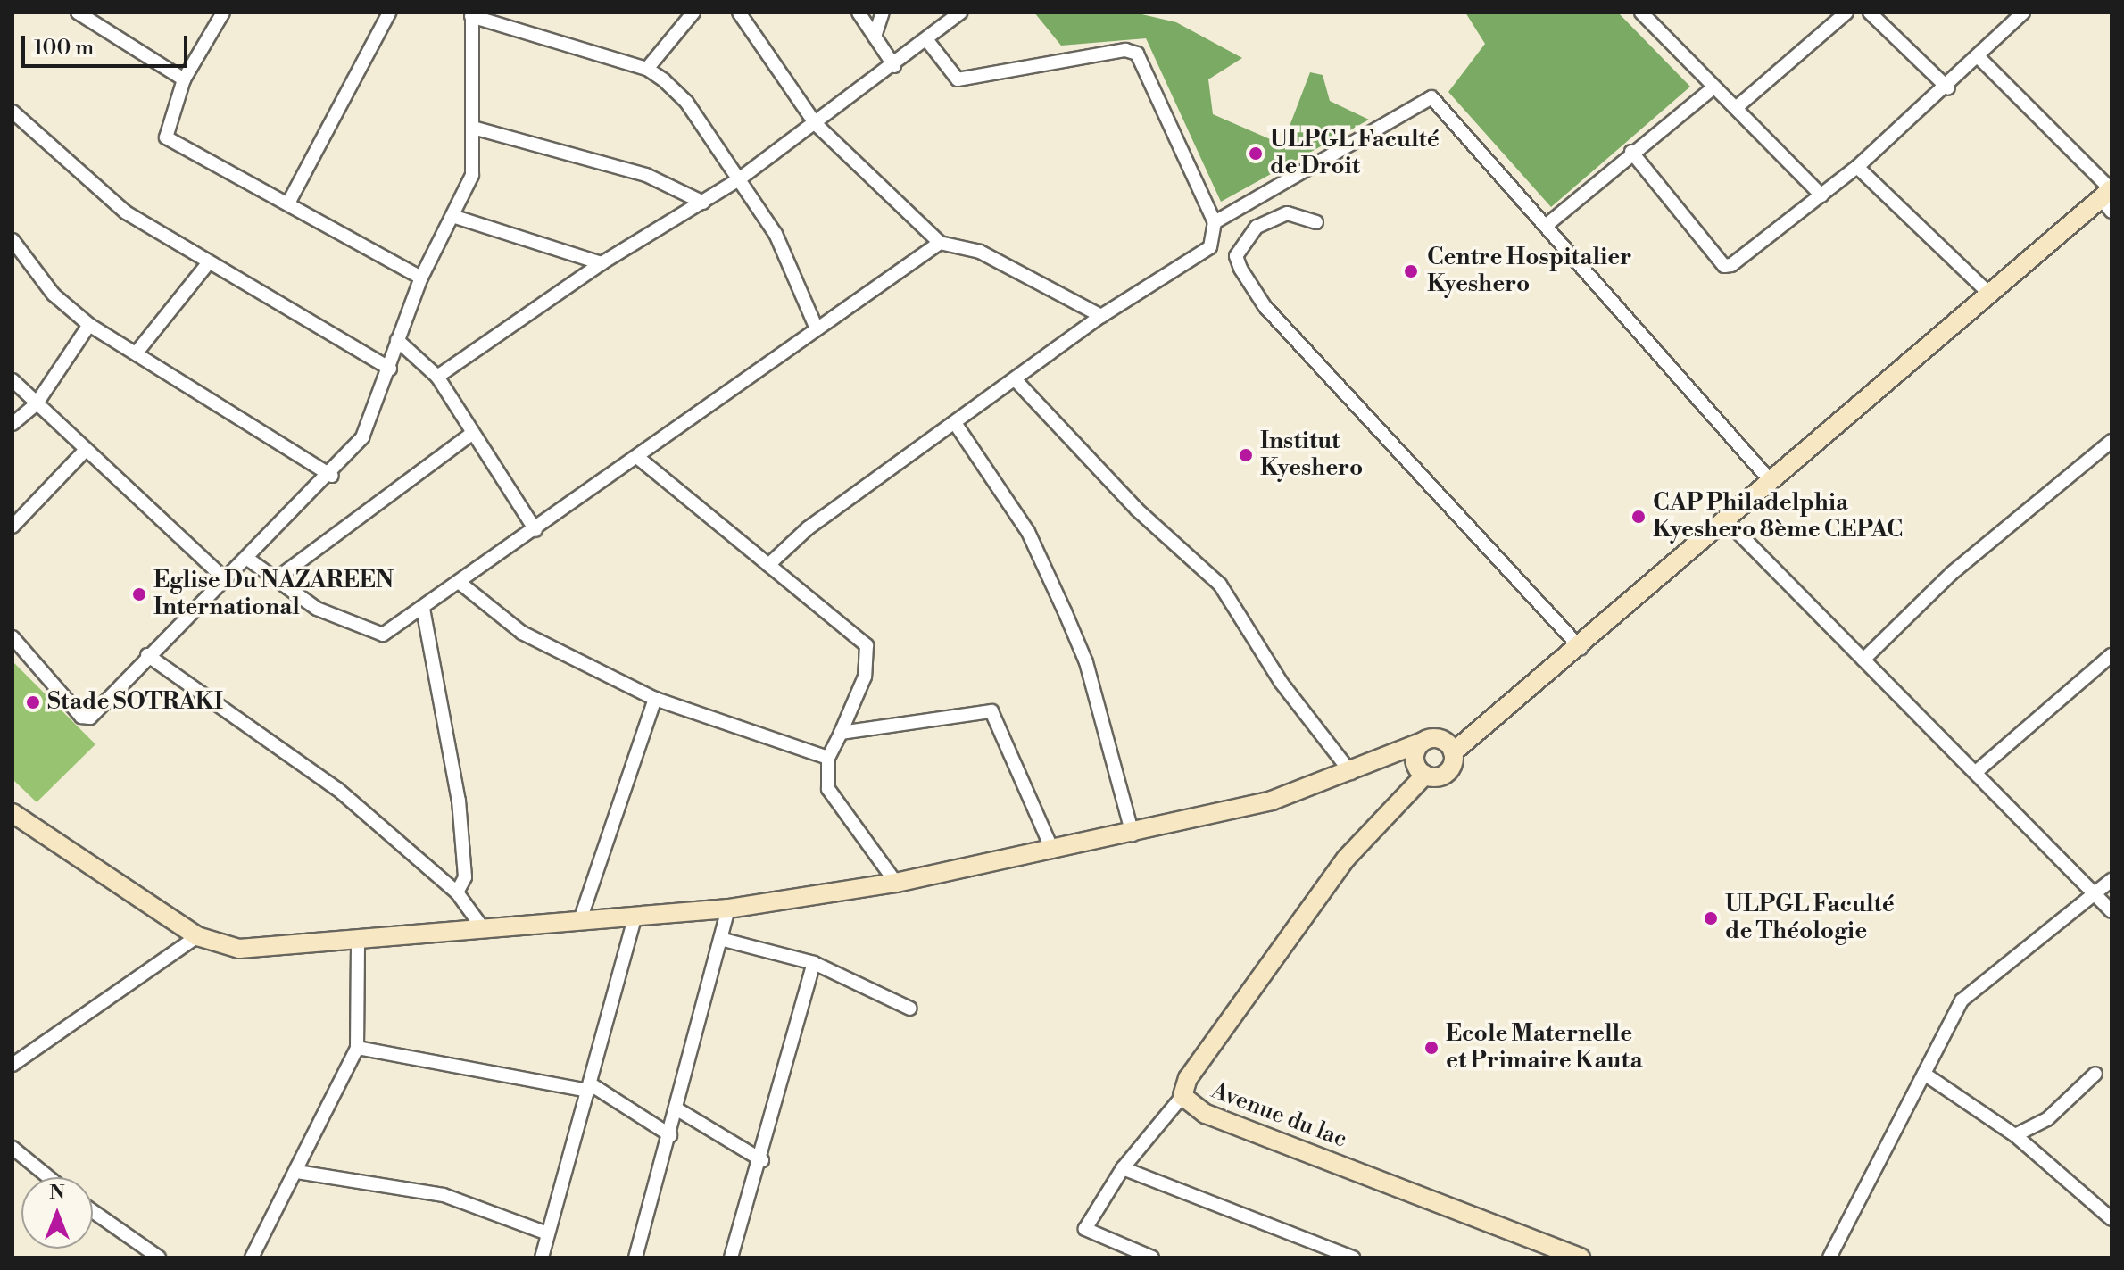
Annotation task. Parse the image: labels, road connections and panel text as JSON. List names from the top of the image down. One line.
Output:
{"streets":{"main road":["Avenue du lac"]},"places":["ULPGL Faculté de Droit","Centre Hospitalier Kyeshero","Institut Kyeshero","CAP Philadelphia Kyeshero 8ème CEPAC","Eglise Du NAZAREEN International","Stade SOTRAKI","ULPGL Faculté de Théologie","Ecole Maternelle et Primaire Kauta"],"scale_bar":"100 m","north":"top"}
